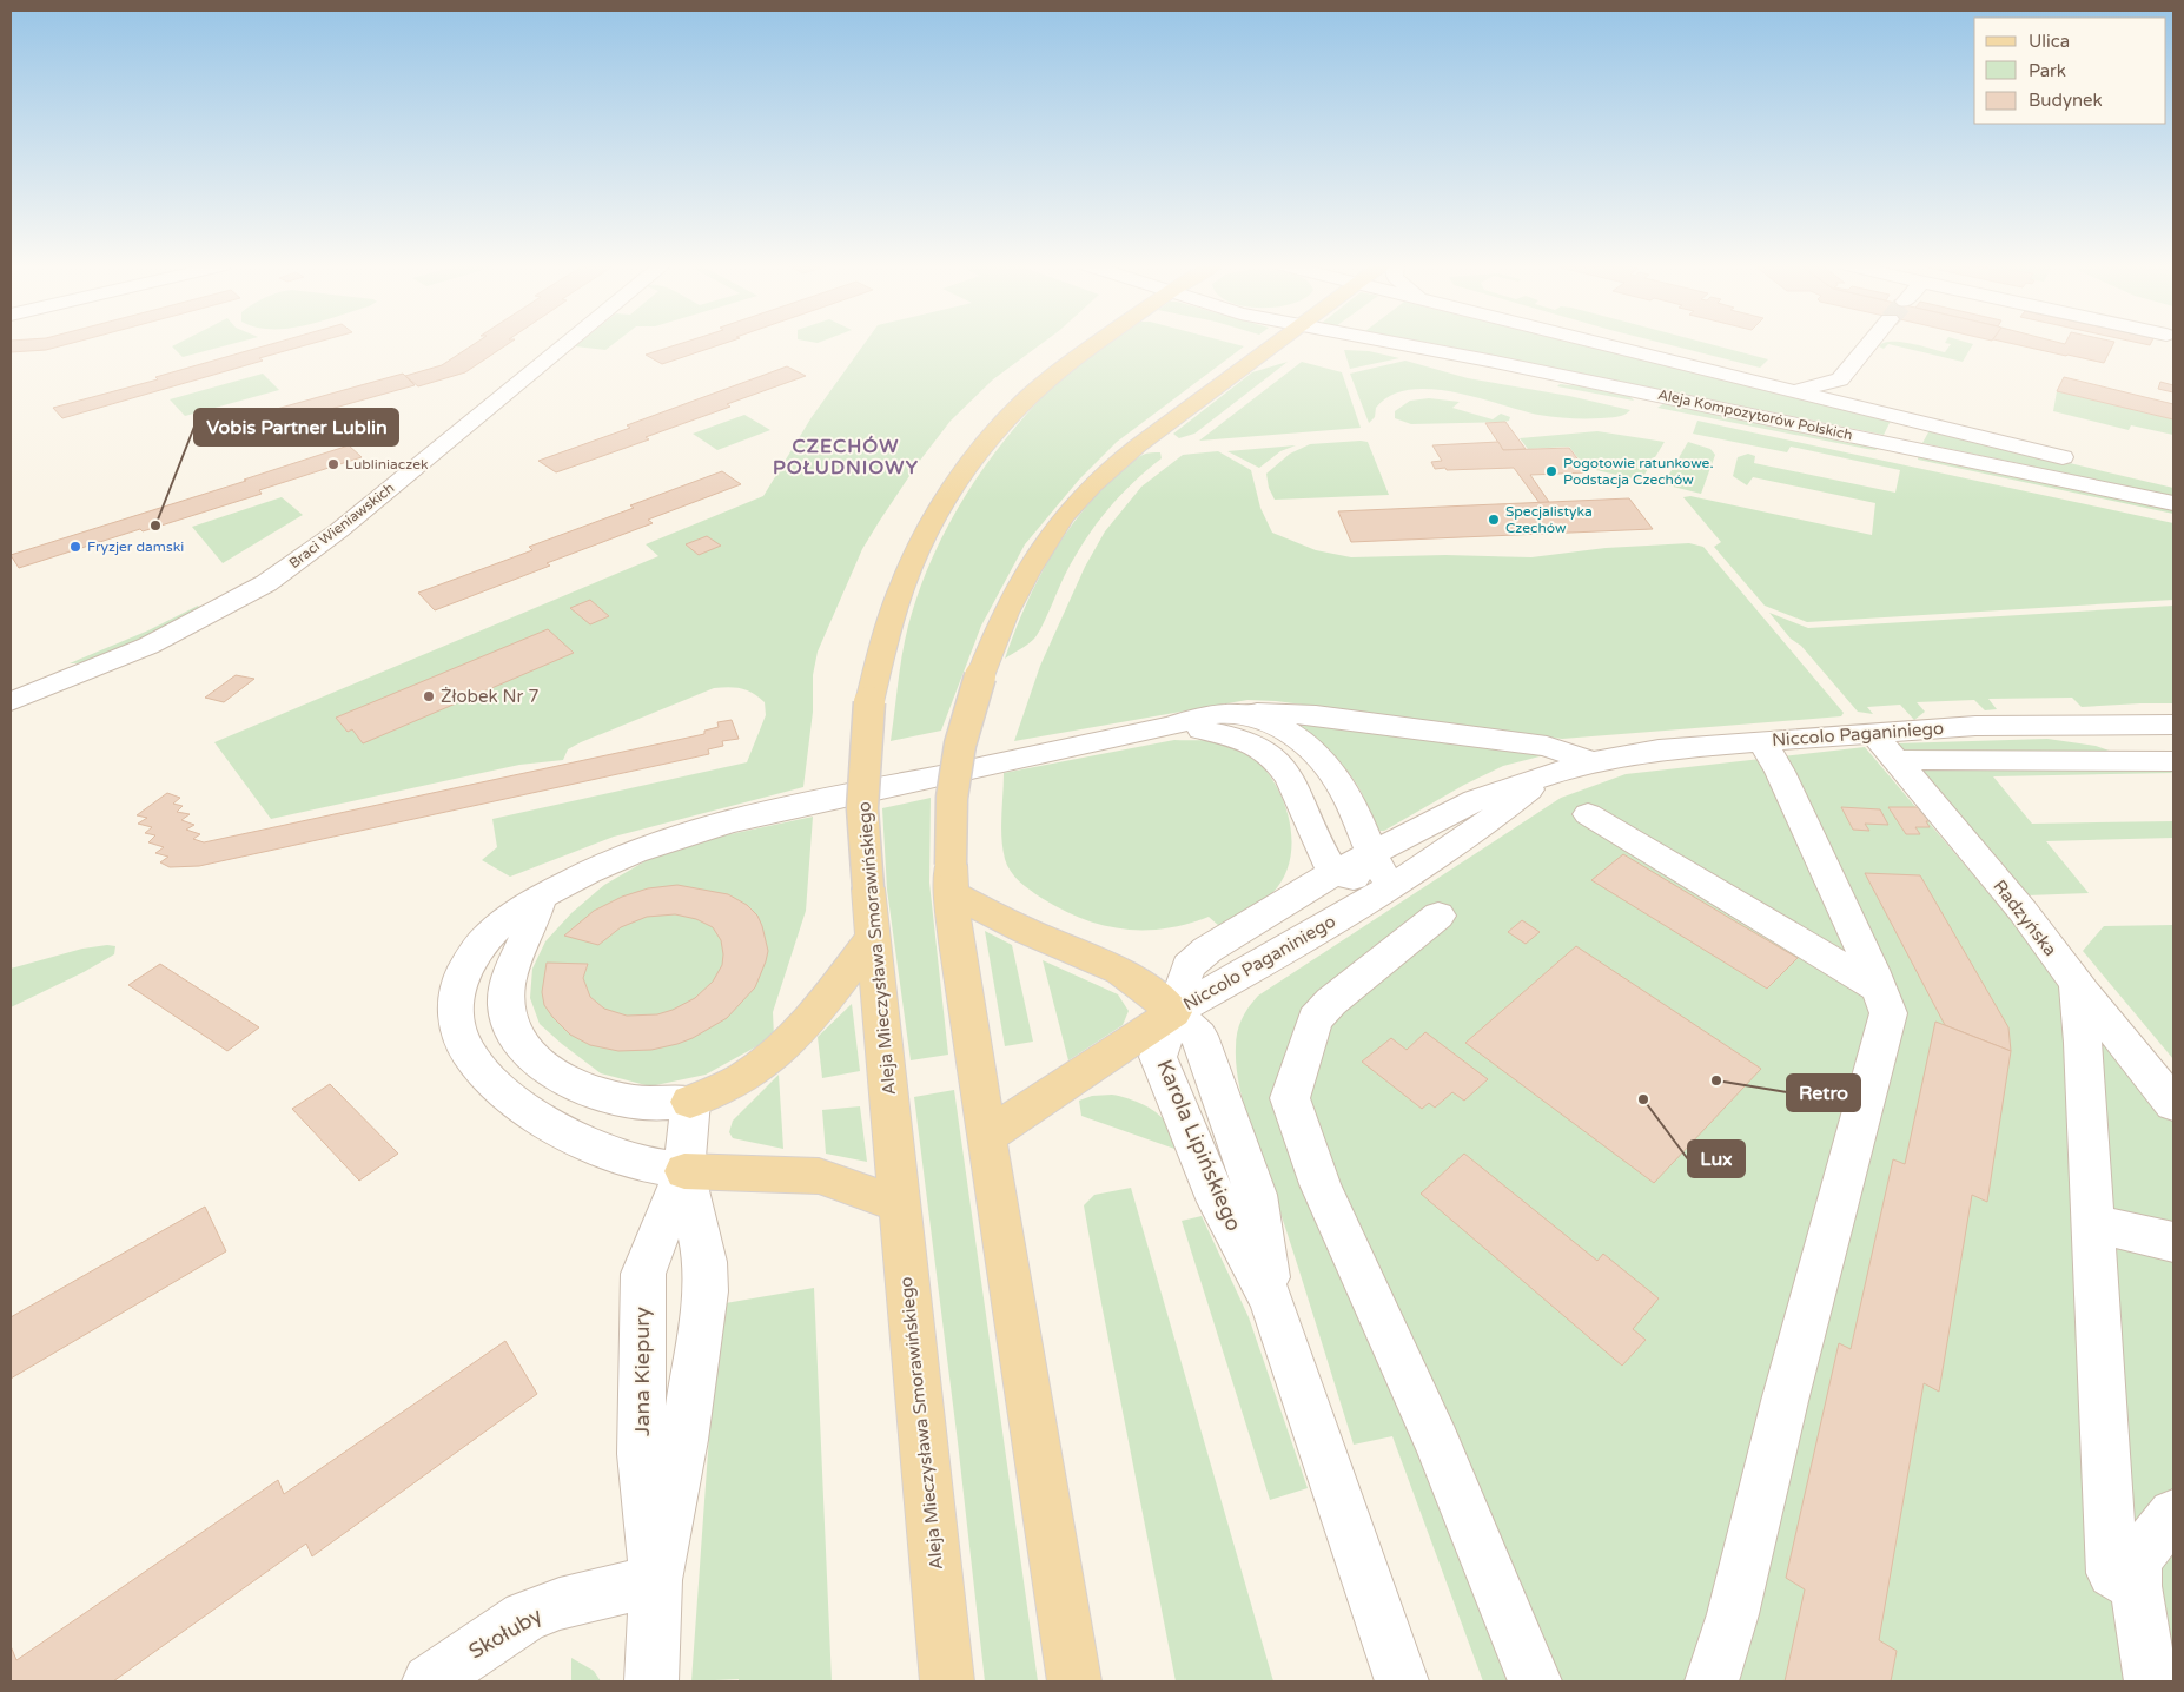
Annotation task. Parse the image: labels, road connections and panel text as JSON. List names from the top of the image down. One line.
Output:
{"streets":{"main road":["Aleja Mieczysława Smorawińskiego"],"street":["Aleja Kompozytorów Polskich","Braci Wieniawskich","Niccolo Paganiniego","Radzyńska","Karola Lipińskiego","Jana Kiepury","Skołuby"]},"crossings":[["Niccolo Paganiniego","Radzyńska"],["Niccolo Paganiniego","Karola Lipińskiego"],["Jana Kiepury","Skołuby"]],"districts":["CZECHÓW POŁUDNIOWY"],"places":["Lubliniaczek","Pogotowie ratunkowe. Podstacja Czechów","Specjalistyka Czechów","Vobis Partner Lublin","Fryzjer damski","Żłobek Nr 7","Retro","Lux"],"legend":["Ulica","Park","Budynek"]}
